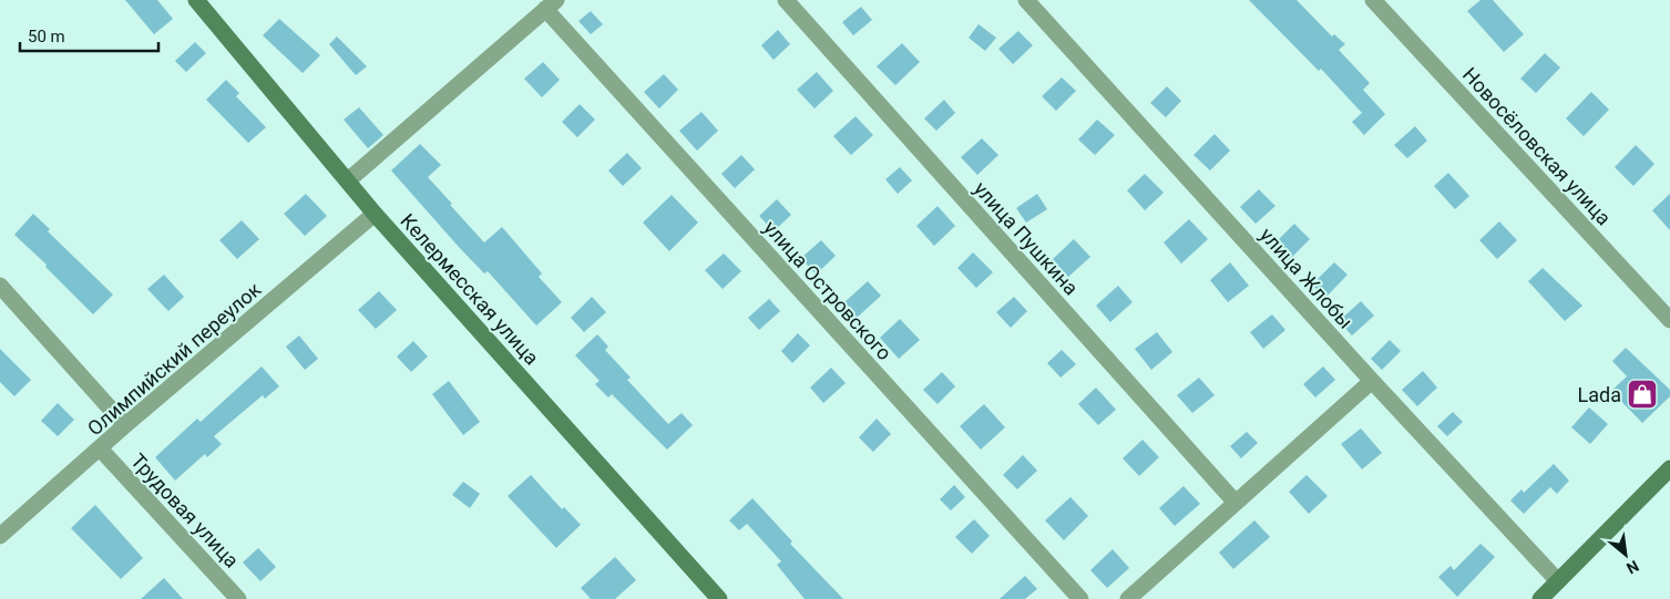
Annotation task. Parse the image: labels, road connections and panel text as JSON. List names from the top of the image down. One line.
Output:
{"streets":{"street":["Новосёловская улица","улица Пушкина","улица Жлобы","Келермесская улица","улица Островского","Олимпийский переулок","Трудовая улица"]},"crossings":[["Келермесская улица","Олимпийский переулок"],["Олимпийский переулок","Трудовая улица"]],"places":{"shop":["Lada"]},"scale_bar":"50 m","north":"bottom right"}
